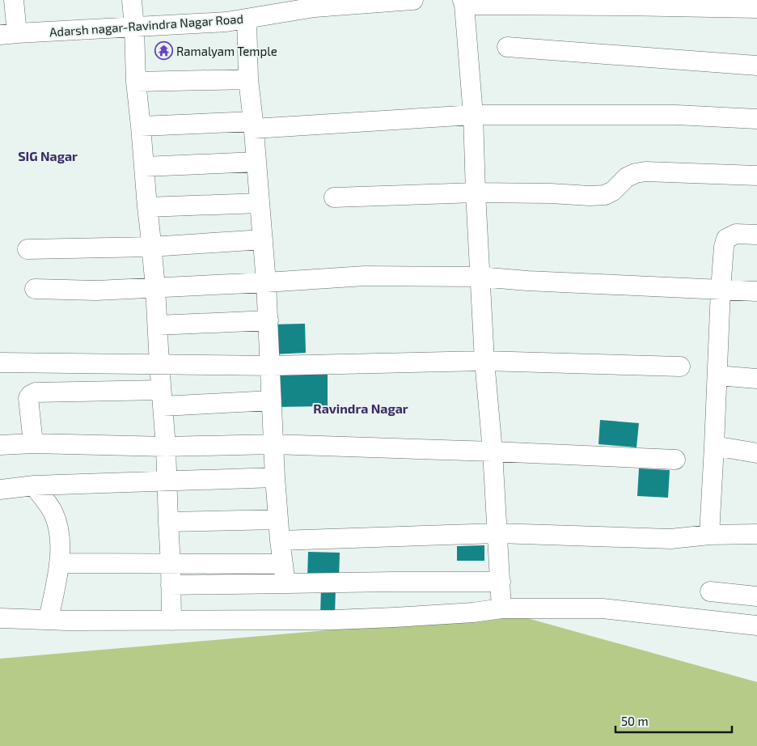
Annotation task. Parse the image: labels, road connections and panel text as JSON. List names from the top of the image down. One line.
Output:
{"streets":{"street":["Adarsh nagar-Ravindra Nagar Road"]},"districts":["SIG Nagar","Ravindra Nagar"],"places":{"temple":["Ramalyam Temple"]},"scale_bar":"50 m"}
